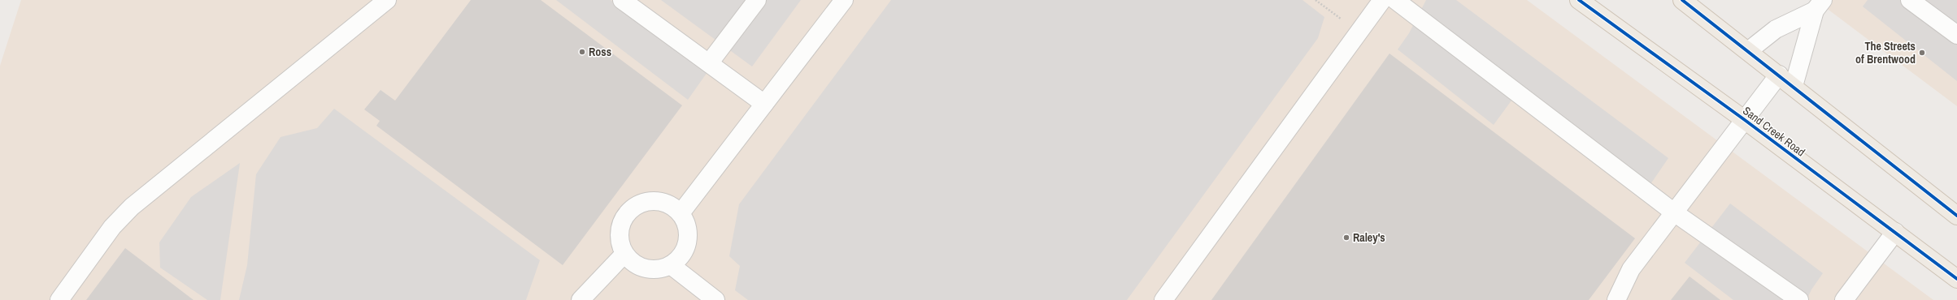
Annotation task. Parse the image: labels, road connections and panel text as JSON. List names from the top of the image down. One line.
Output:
{"streets":{"main road":["Sand Creek Road"]},"places":["Ross","The Streets of Brentwood","Raley's"]}
